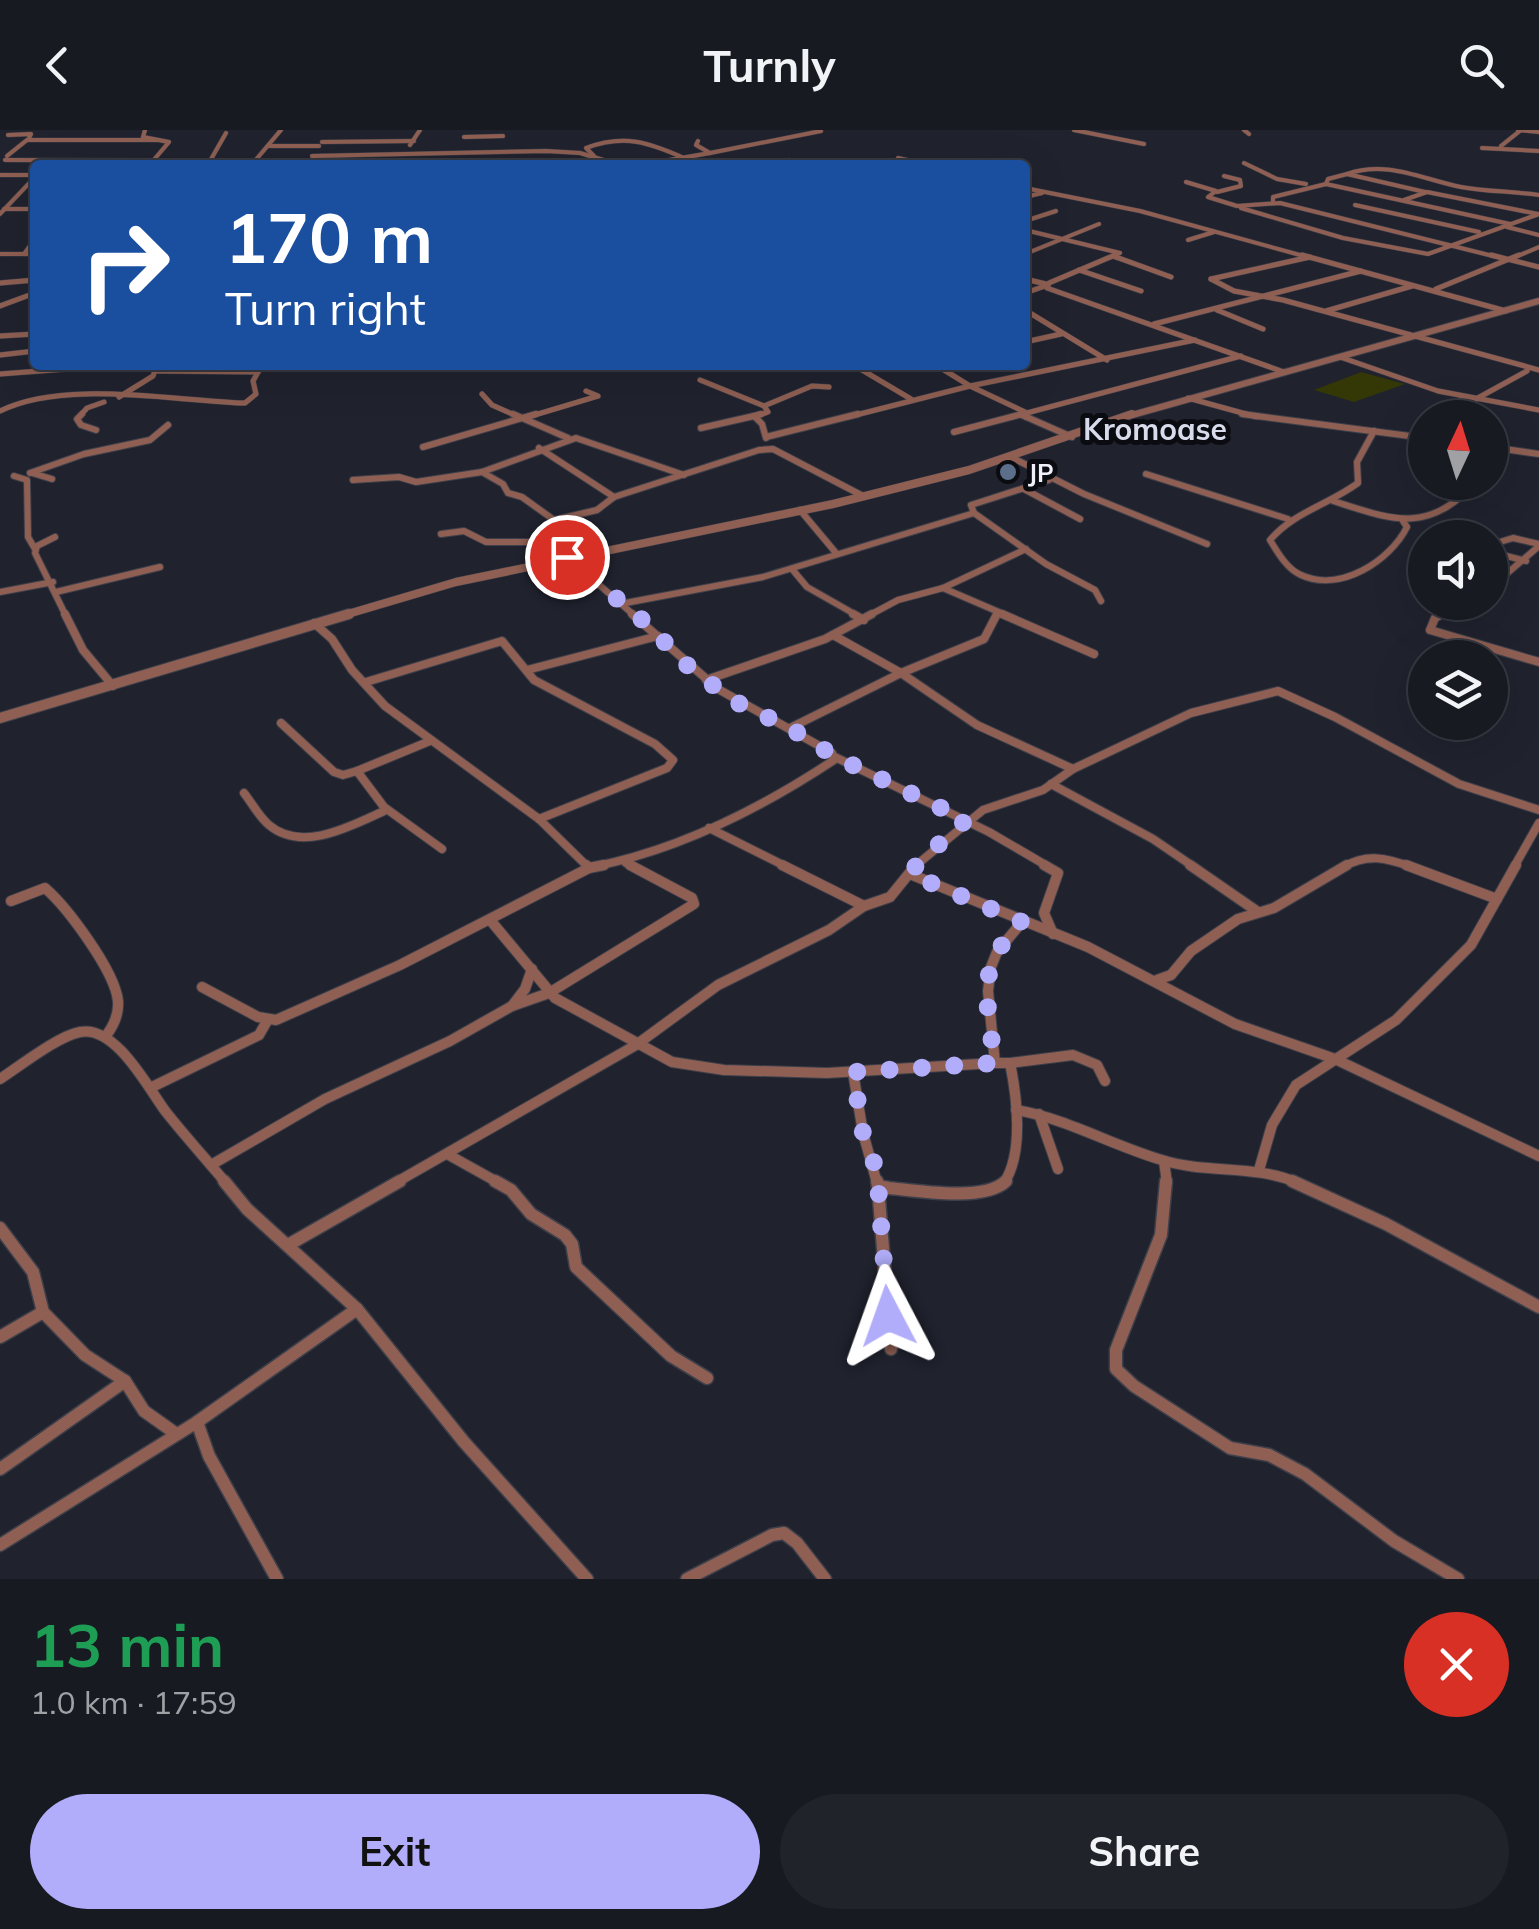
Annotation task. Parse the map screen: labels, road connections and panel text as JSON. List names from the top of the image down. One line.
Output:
{"districts":["Kromoase"],"places":["JP"],"north":"top","page":{"header":"Turnly","turn":["170 m","Turn right"],"heading":["13 min","1.0 km · 17:59"],"buttons":["Exit","Share"]}}
